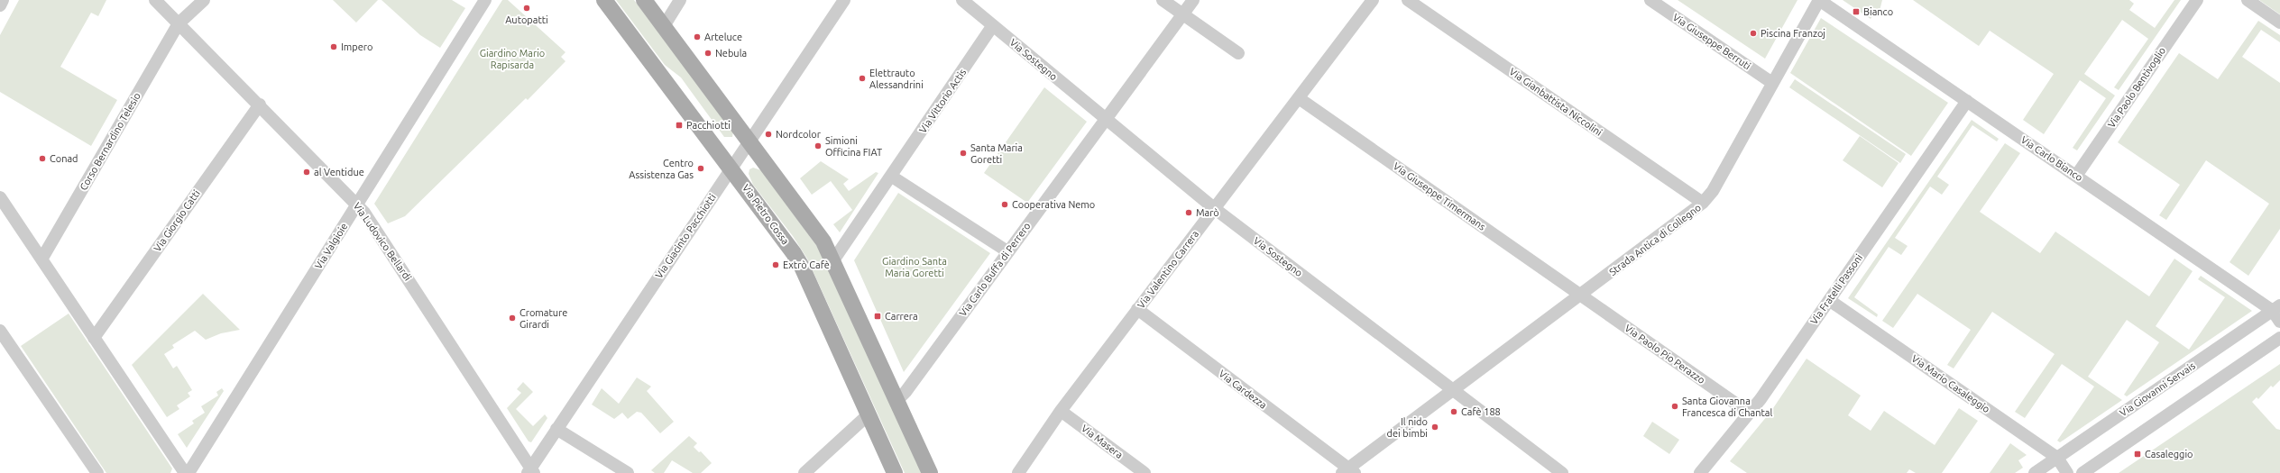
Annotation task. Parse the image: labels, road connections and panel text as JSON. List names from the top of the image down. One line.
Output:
{"streets":{"main road":["Via Pietro Cossa"],"street":["Via Giuseppe Berruti","Via Sostegno","Via Paolo Bentivoglio","Via Vittorio Actis","Via Gianbattista Niccolini","Corso Bernardino Telesio","Via Carlo Bianco","Via Giuseppe Timermans","Via Giorgio Catti","Via Giacinto Pacchiotti","Strada Antica di Collegno","Via Ludovico Bellardi","Via Valgioie","Via Carlo Buffa di Perrero","Via Valentino Carrera","Via Fratelli Passoni","Via Paolo Pio Perazzo","Via Mario Casaleggio","Via Cardezza","Via Giovanni Servais","Via Masera"]},"crossings":[["Via Giuseppe Berruti","Strada Antica di Collegno"],["Via Sostegno","Via Vittorio Actis"],["Via Sostegno","Strada Antica di Collegno"],["Via Sostegno","Via Carlo Buffa di Perrero"],["Via Sostegno","Via Valentino Carrera"],["Via Paolo Bentivoglio","Via Carlo Bianco"],["Via Gianbattista Niccolini","Strada Antica di Collegno"],["Corso Bernardino Telesio","Via Ludovico Bellardi"],["Via Carlo Bianco","Strada Antica di Collegno"],["Via Carlo Bianco","Via Fratelli Passoni"],["Via Carlo Bianco","Via Giovanni Servais"],["Via Giuseppe Timermans","Strada Antica di Collegno"],["Via Giuseppe Timermans","Via Valentino Carrera"],["Via Giuseppe Timermans","Via Paolo Pio Perazzo"],["Via Pietro Cossa","Via Giacinto Pacchiotti"],["Via Giorgio Catti","Via Ludovico Bellardi"],["Via Giacinto Pacchiotti","Via Ludovico Bellardi"],["Strada Antica di Collegno","Via Paolo Pio Perazzo"],["Strada Antica di Collegno","Via Cardezza"],["Via Ludovico Bellardi","Via Valgioie"],["Via Valentino Carrera","Via Cardezza"],["Via Valentino Carrera","Via Masera"],["Via Fratelli Passoni","Via Paolo Pio Perazzo"],["Via Fratelli Passoni","Via Mario Casaleggio"],["Via Mario Casaleggio","Via Giovanni Servais"]],"parks":["Giardino Mario Rapisarda","Giardino Santa Maria Goretti"],"places":{"other":["Autopatti","Piscina Franzoj","Arteluce","Impero","Nebula","Elettrauto Alessandrini","Nordcolor","Simioni Officina FIAT","Santa Maria Goretti","Conad","Centro Assistenza Gas","al Ventidue","Cooperativa Nemo","Marò","Extrò Cafè","Cromature Girardi","Santa Giovanna Francesca di Chantal","Cafè 188","Il nido dei bimbi"],"transit":["Bianco","Pacchiotti","Carrera","Casaleggio"]}}
